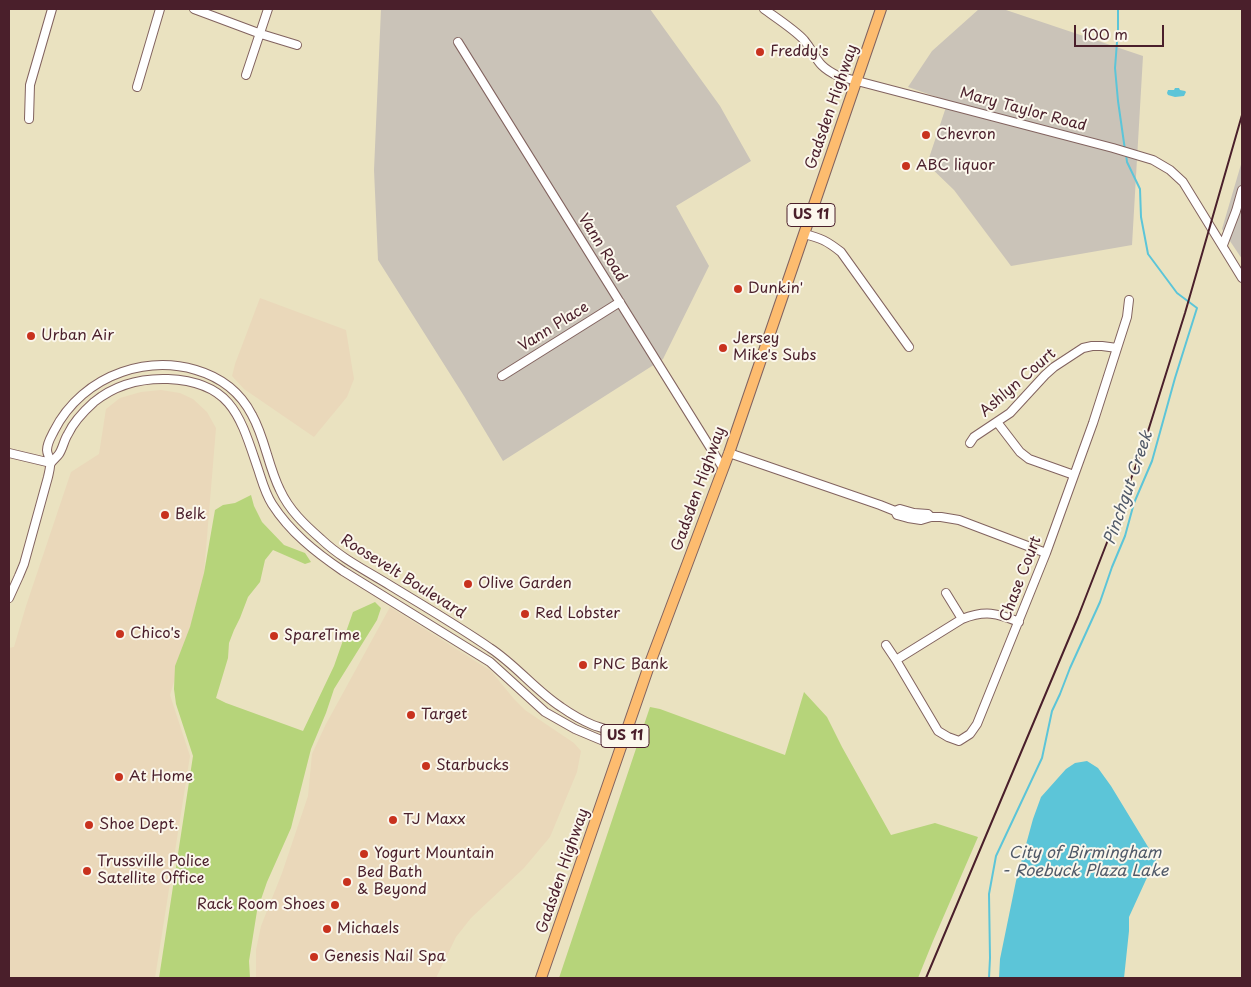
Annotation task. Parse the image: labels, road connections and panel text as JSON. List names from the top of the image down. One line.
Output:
{"streets":{"main road":["Gadsden Highway","US 11"],"street":["Mary Taylor Road","Vann Road","Vann Place","Ashlyn Court","Roosevelt Boulevard","Chase Court"]},"crossings":[["Gadsden Highway","Mary Taylor Road"],["Gadsden Highway","Vann Road"],["Gadsden Highway","Roosevelt Boulevard"],["Vann Road","Vann Place"],["Ashlyn Court","Chase Court"]],"water":["Pinchgut Creek","City of Birmingham - Roebuck Plaza Lake"],"places":["Freddy's","Chevron","ABC liquor","Dunkin'","Urban Air","Jersey Mike's Subs","Belk","Olive Garden","Red Lobster","Chico's","SpareTime","PNC Bank","Target","Starbucks","At Home","TJ Maxx","Shoe Dept.","Yogurt Mountain","Trussville Police Satellite Office","Bed Bath & Beyond","Rack Room Shoes","Michaels","Genesis Nail Spa"],"scale_bar":"100 m"}
